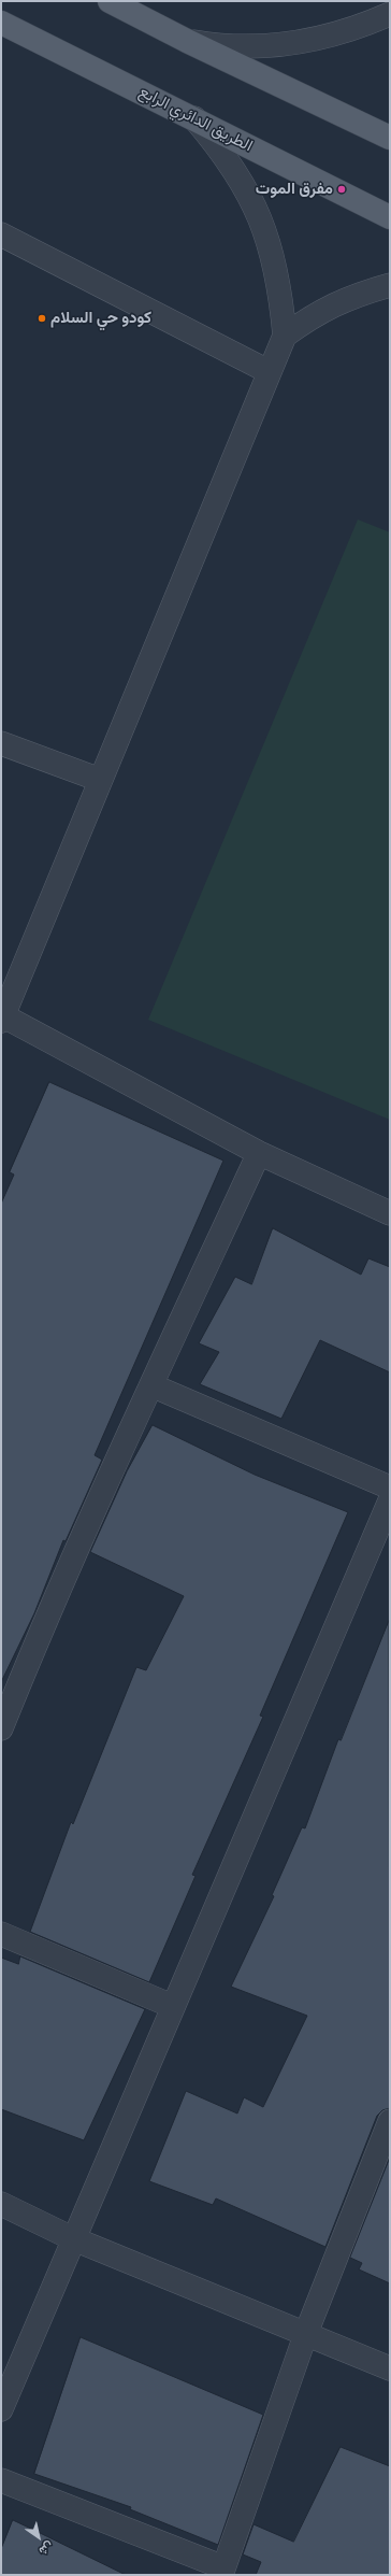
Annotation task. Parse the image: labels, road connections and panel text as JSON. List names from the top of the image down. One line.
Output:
{"streets":{"main road":["الطريق الدائري الرابع"]},"places":["مفرق الموت","كودو حي السلام"],"north":"bottom right"}
